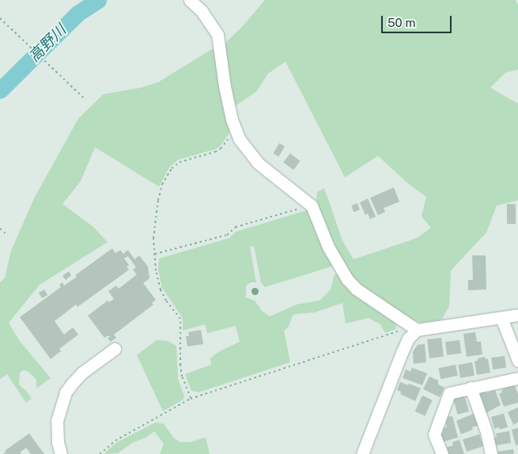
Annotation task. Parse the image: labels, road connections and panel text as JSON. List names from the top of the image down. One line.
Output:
{"water":["高野川"],"scale_bar":"50 m"}
